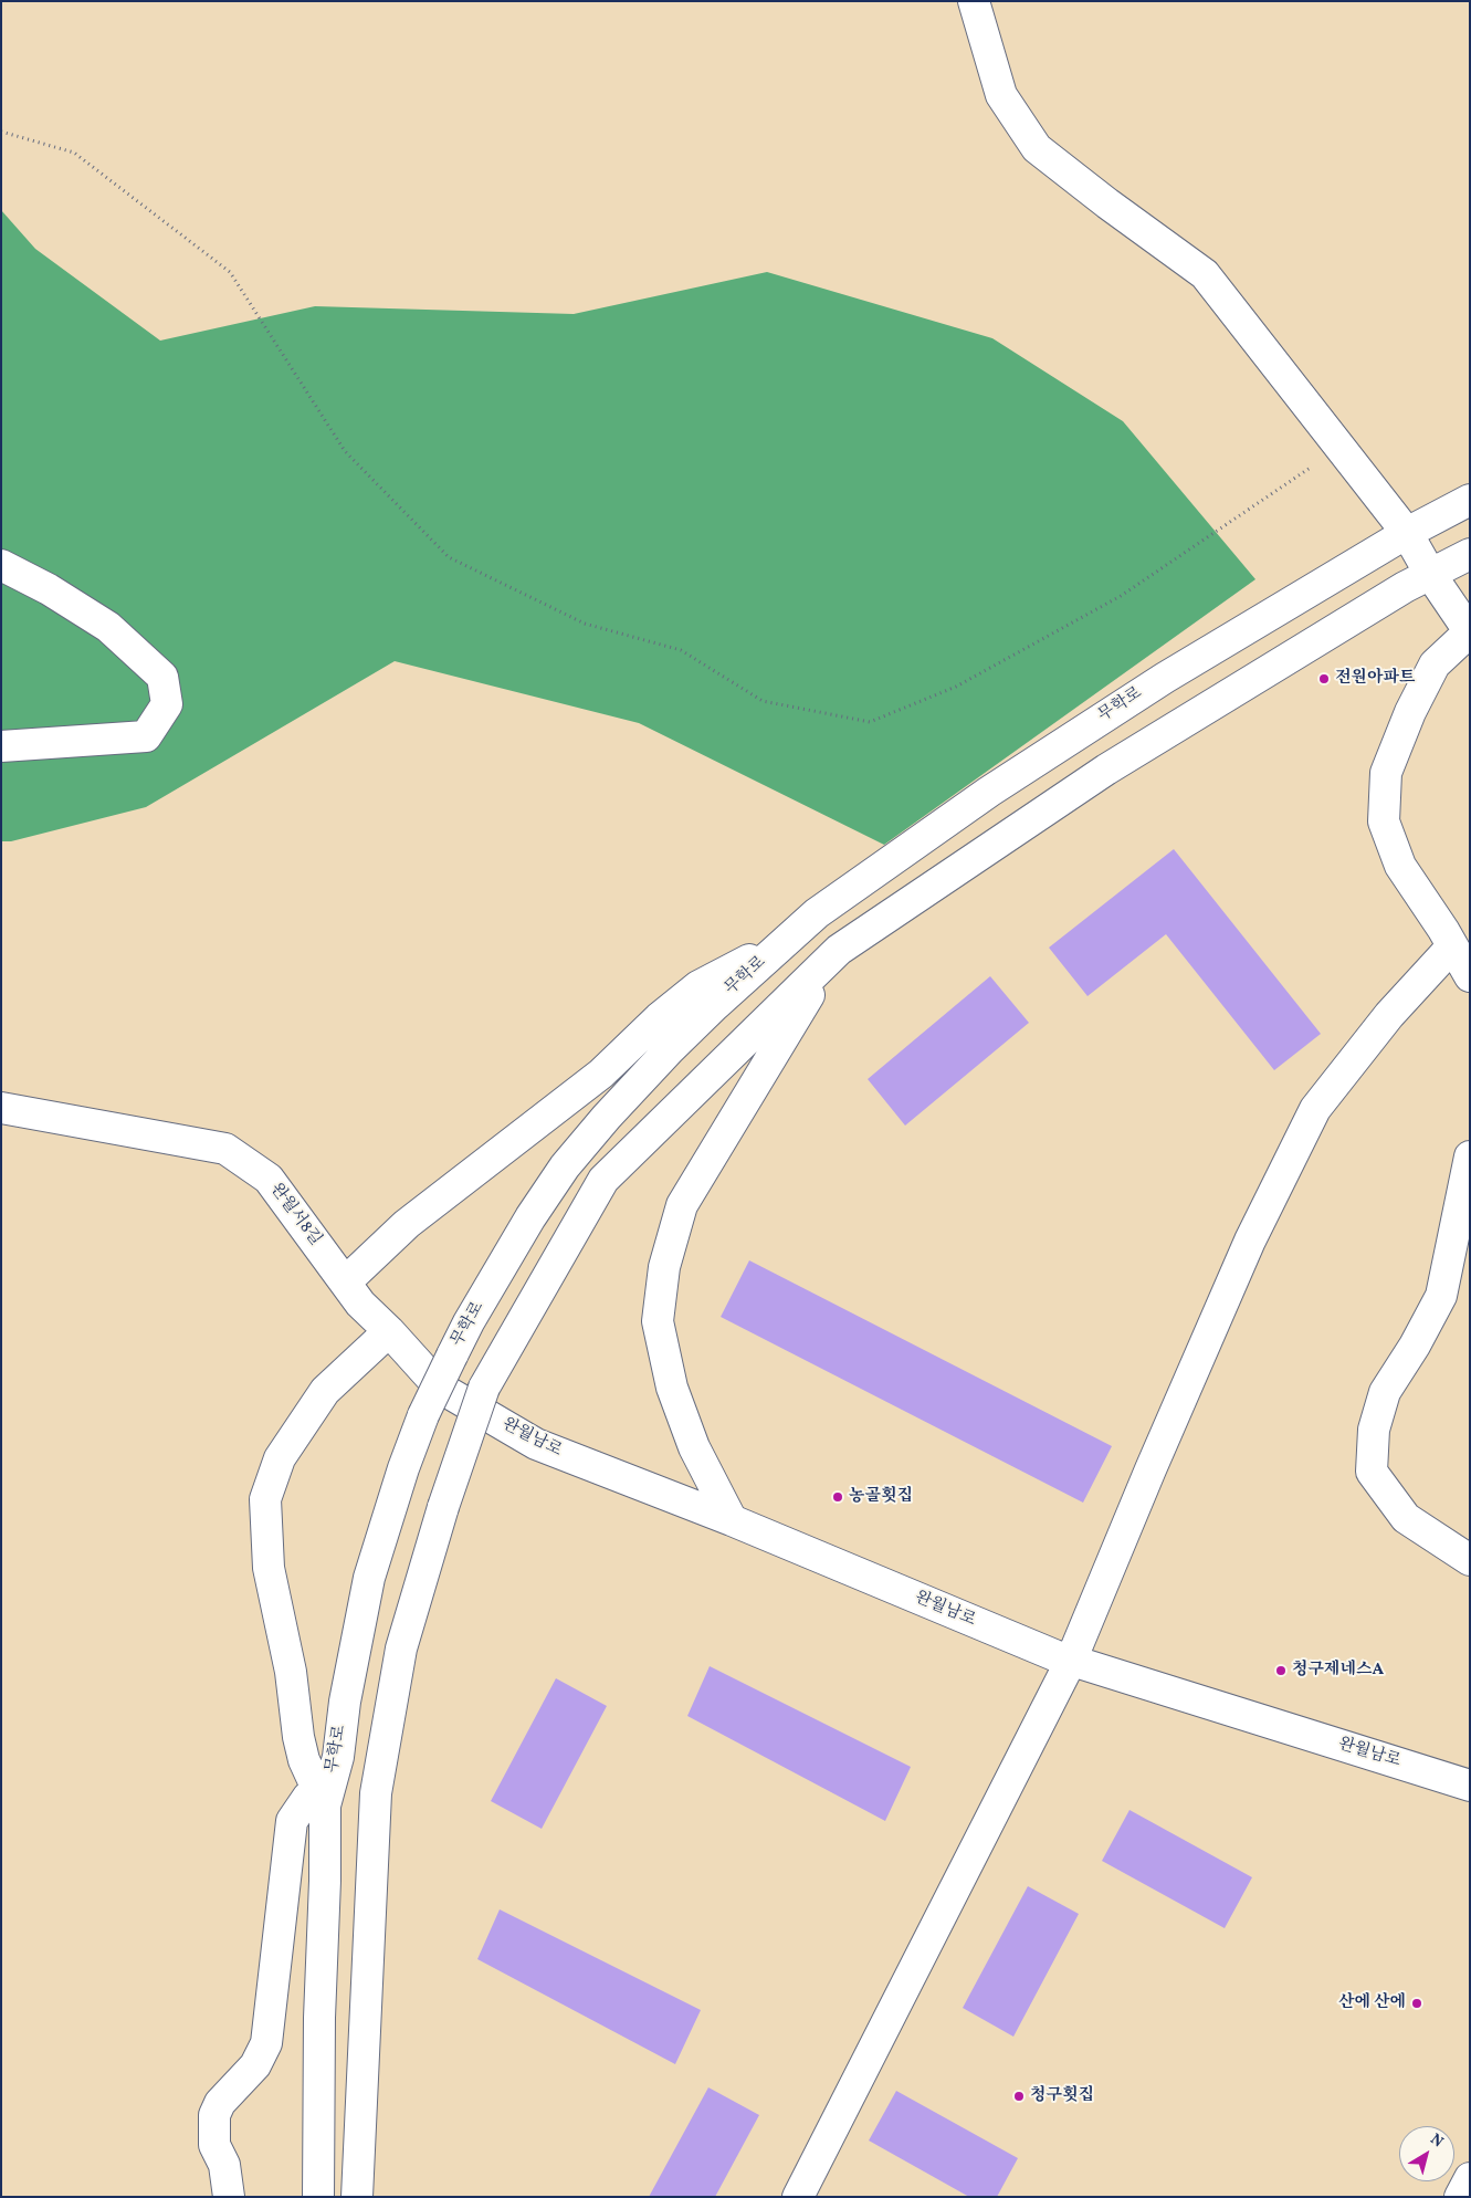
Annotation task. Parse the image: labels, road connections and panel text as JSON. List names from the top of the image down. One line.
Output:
{"streets":{"main road":["무학로","완월서8길","완월남로"]},"crossings":[["무학로","완월서8길"],["완월서8길","완월남로"]],"places":["전원아파트","농골횟집","청구제네스A","산에 산에","청구횟집"],"north":"top right"}
